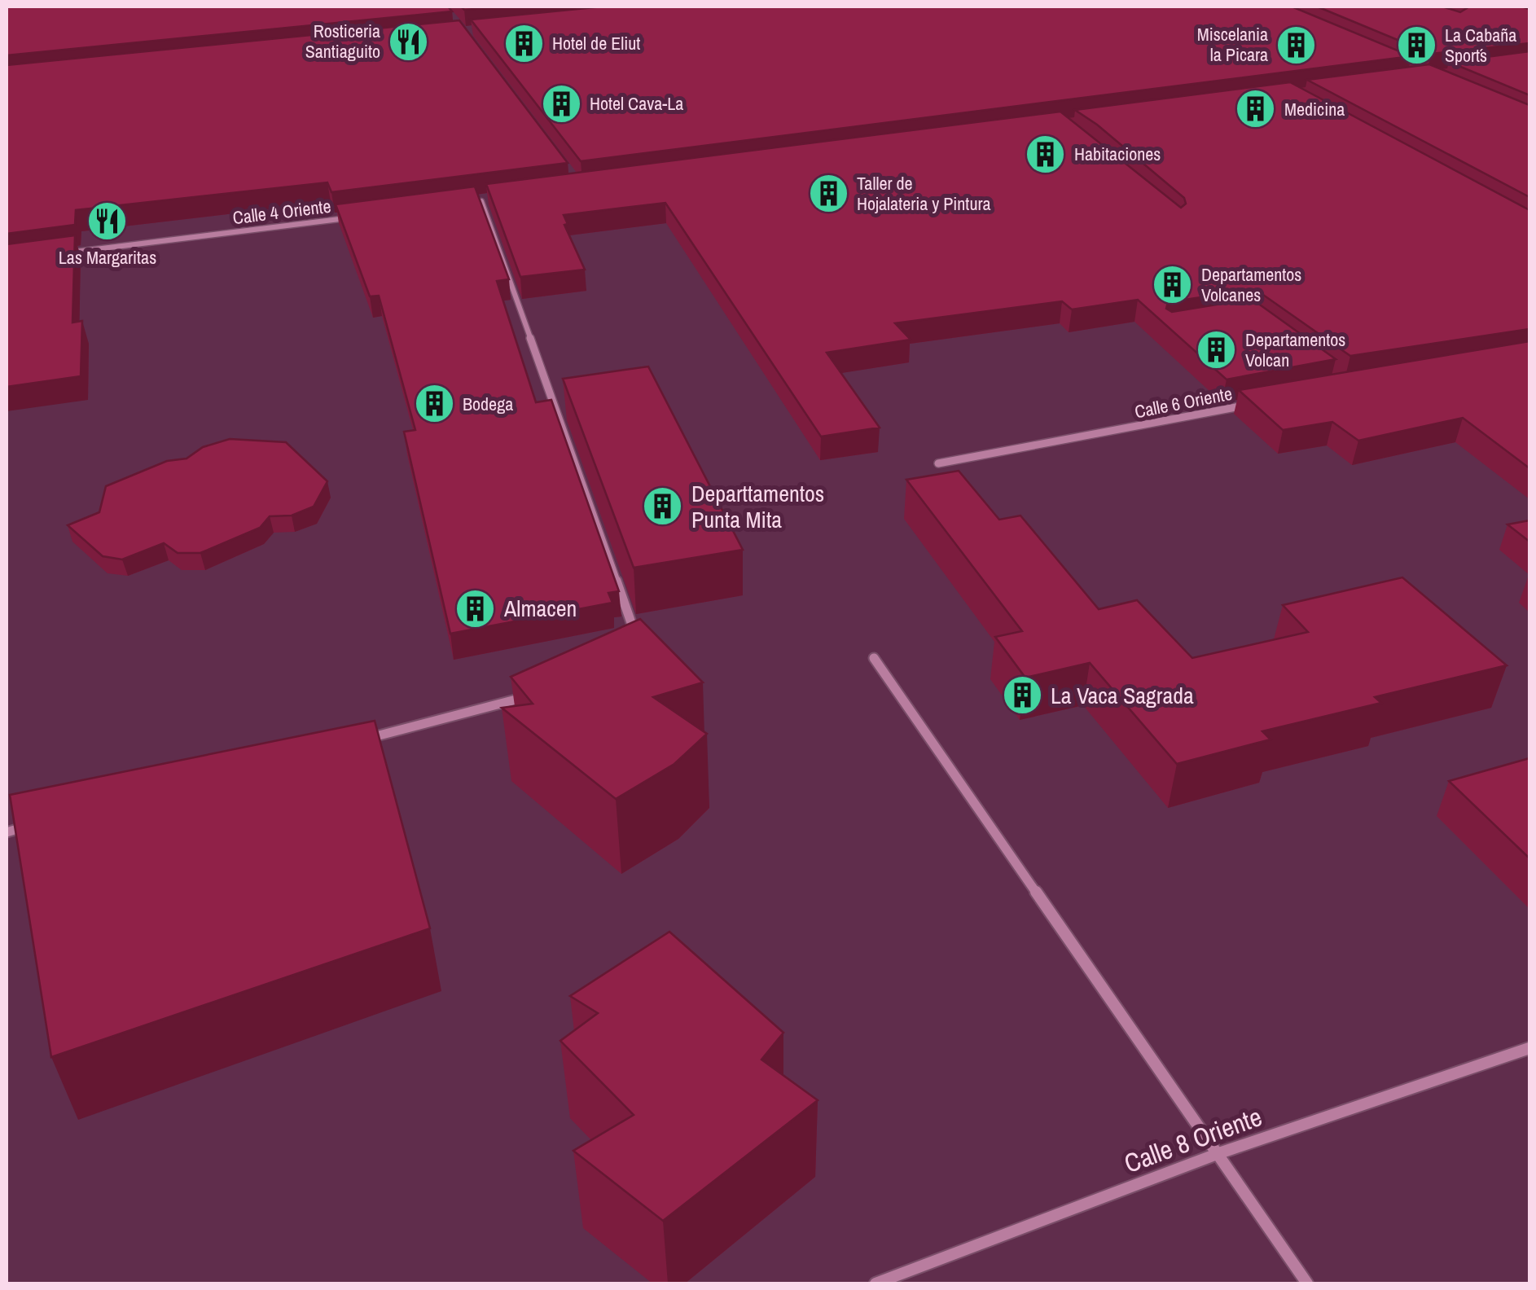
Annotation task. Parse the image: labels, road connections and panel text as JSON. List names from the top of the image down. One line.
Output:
{"streets":{"street":["Calle 4 Oriente","Calle 6 Oriente","Calle 8 Oriente"]},"places":{"restaurant":["Rosticeria Santiaguito","Las Margaritas"],"building":["Hotel de Eliut","Miscelania la Picara","La Cabaña Sport´s","Hotel Cava-La","Medicina","Habitaciones","Taller de Hojalateria y Pintura","Departamentos Volcanes","Departamentos Volcan","Bodega","Departtamentos Punta Mita","Almacen","La Vaca Sagrada"]}}
